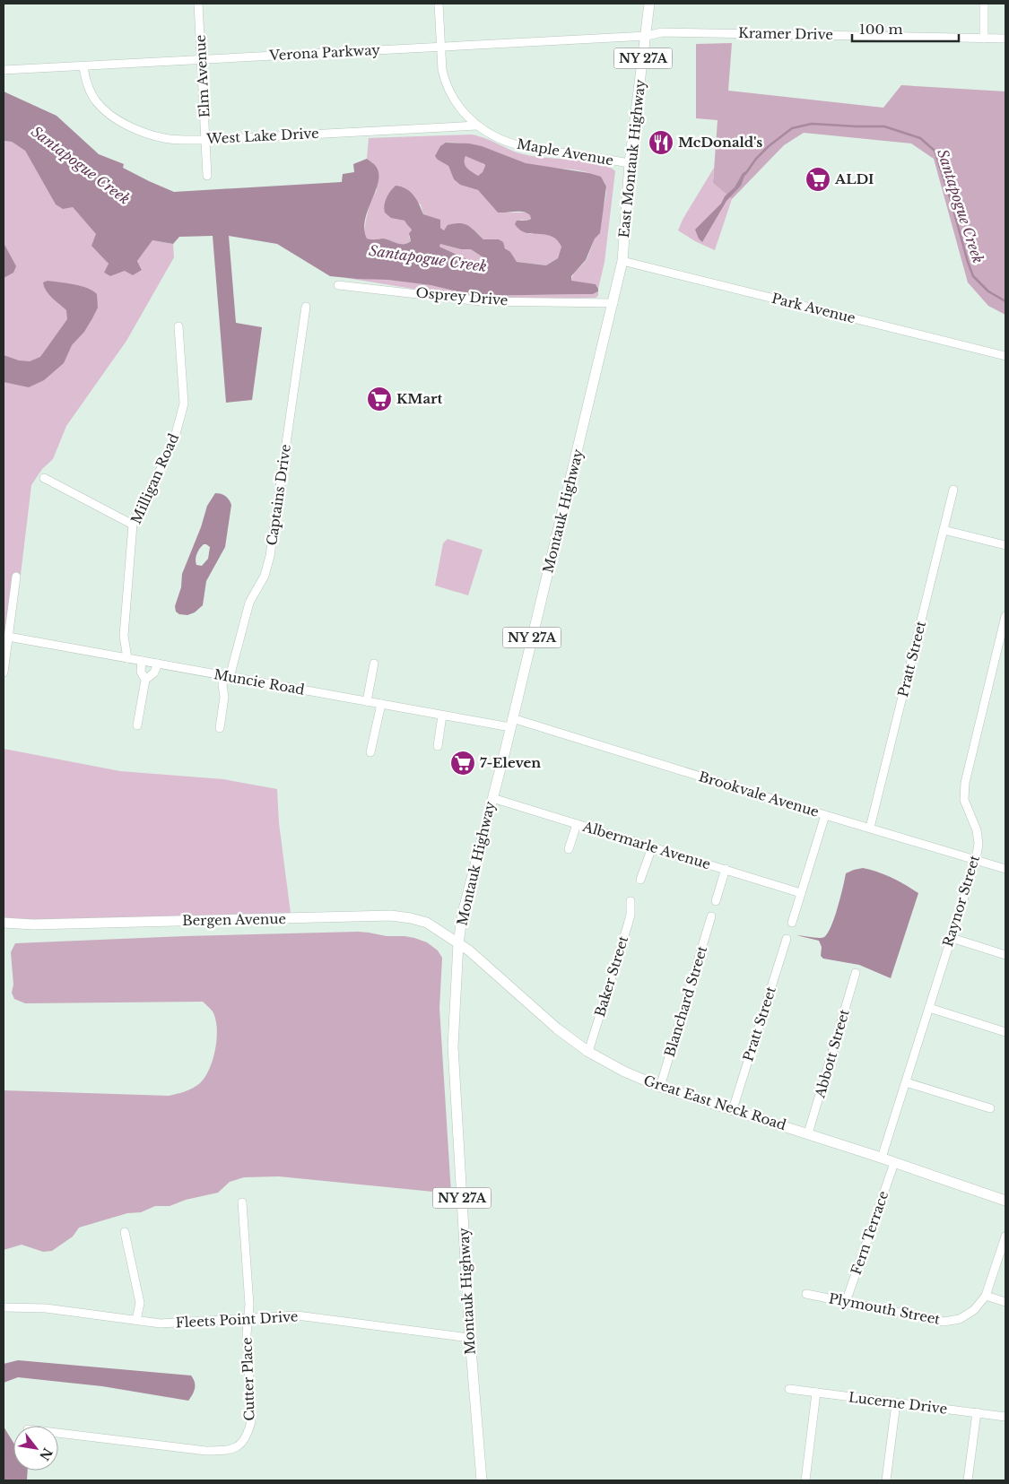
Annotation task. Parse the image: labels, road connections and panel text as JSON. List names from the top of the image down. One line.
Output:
{"streets":{"main road":["NY 27A","East Montauk Highway","Montauk Highway","Bergen Avenue","Great East Neck Road"],"street":["Kramer Drive","Verona Parkway","Elm Avenue","West Lake Drive","Maple Avenue","Osprey Drive","Park Avenue","Milligan Road","Captains Drive","Pratt Street","Muncie Road","Brookvale Avenue","Albermarle Avenue","Raynor Street","Baker Street","Blanchard Street","Abbott Street","Fern Terrace","Plymouth Street","Fleets Point Drive","Cutter Place","Lucerne Drive"]},"crossings":[["Kramer Drive","Verona Parkway"],["Kramer Drive","East Montauk Highway"],["Verona Parkway","Elm Avenue"],["Verona Parkway","West Lake Drive"],["Verona Parkway","Maple Avenue"],["Verona Parkway","East Montauk Highway"],["Elm Avenue","West Lake Drive"],["West Lake Drive","Maple Avenue"],["Maple Avenue","East Montauk Highway"],["East Montauk Highway","Park Avenue"],["East Montauk Highway","Montauk Highway"],["Osprey Drive","Montauk Highway"],["Park Avenue","Montauk Highway"],["Milligan Road","Muncie Road"],["Captains Drive","Muncie Road"],["Montauk Highway","Muncie Road"],["Montauk Highway","Brookvale Avenue"],["Montauk Highway","Albermarle Avenue"],["Montauk Highway","Bergen Avenue"],["Montauk Highway","Great East Neck Road"],["Montauk Highway","Fleets Point Drive"],["Pratt Street","Brookvale Avenue"],["Pratt Street","Great East Neck Road"],["Muncie Road","Brookvale Avenue"],["Brookvale Avenue","Raynor Street"],["Raynor Street","Great East Neck Road"],["Bergen Avenue","Great East Neck Road"],["Baker Street","Great East Neck Road"],["Blanchard Street","Great East Neck Road"],["Abbott Street","Great East Neck Road"],["Great East Neck Road","Fern Terrace"],["Fern Terrace","Plymouth Street"],["Fleets Point Drive","Cutter Place"]],"water":["Santapogue Creek"],"places":{"restaurant":["McDonald's"],"supermarket":["ALDI","KMart","7-Eleven"]},"scale_bar":"100 m","north":"bottom right"}
